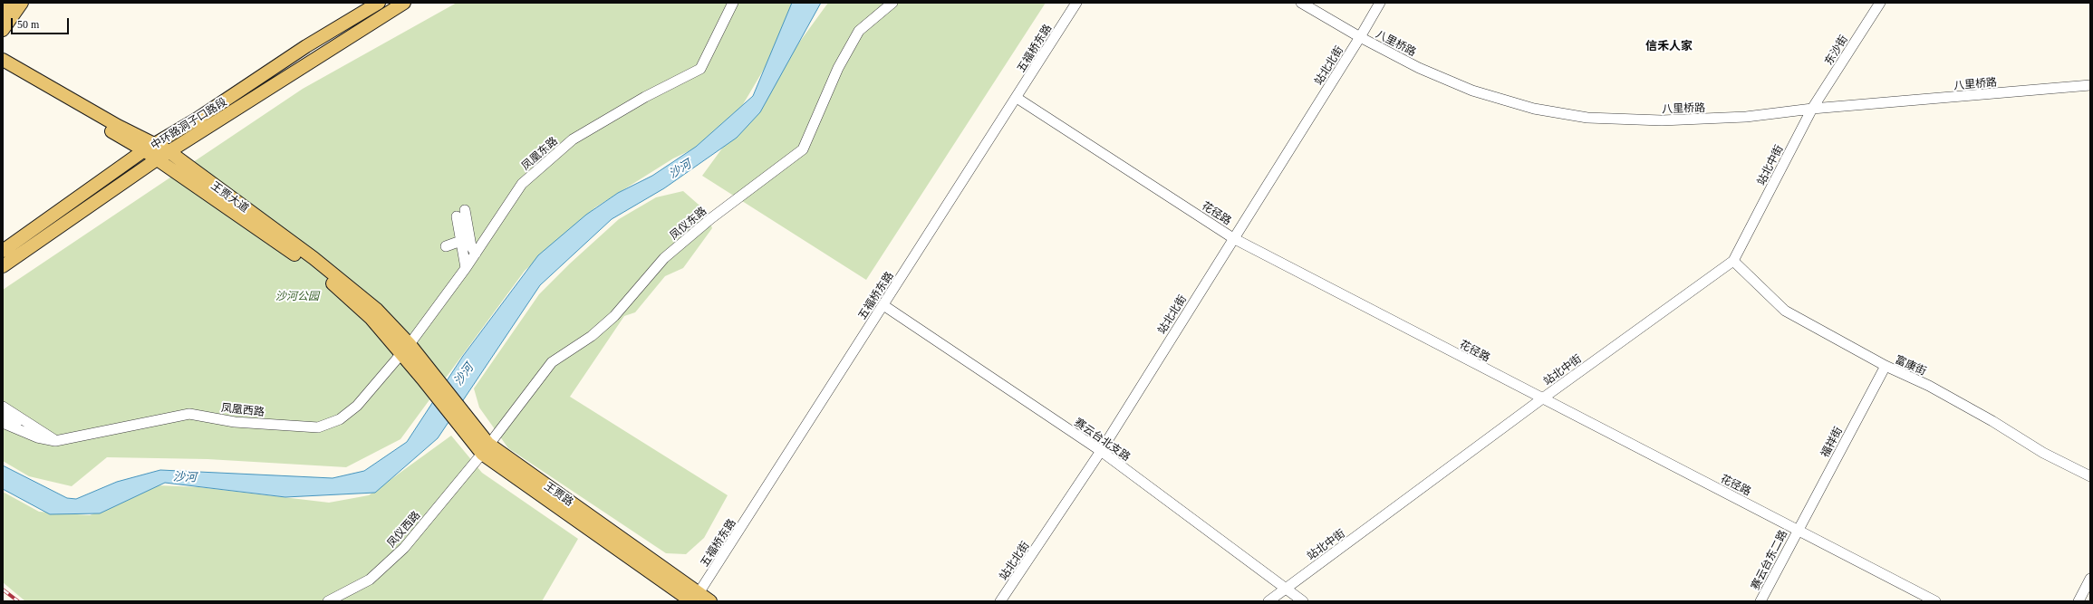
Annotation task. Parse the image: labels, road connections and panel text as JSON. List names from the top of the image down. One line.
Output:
{"streets":{"main road":["中环路洞子口路段","王贾大道","王贾路"],"street":["八里桥路","五福桥东路","东沙街","站北北街","凤凰东路","站北中街","花径路","凤仪东路","富康街","凤凰西路","赛云台北支路","福祥街","凤仪西路","赛云台东二路"]},"crossings":[["八里桥路","东沙街"],["八里桥路","站北北街"],["八里桥路","站北中街"],["五福桥东路","花径路"],["五福桥东路","赛云台北支路"],["五福桥东路","王贾路"],["东沙街","站北中街"],["站北北街","花径路"],["站北北街","赛云台北支路"],["中环路洞子口路段","王贾大道"],["凤凰东路","王贾大道"],["凤凰东路","凤凰西路"],["站北中街","花径路"],["站北中街","富康街"],["站北中街","赛云台北支路"],["王贾大道","凤凰西路"],["王贾大道","王贾路"],["花径路","福祥街"],["花径路","赛云台东二路"],["凤仪东路","王贾路"],["凤仪东路","凤仪西路"],["富康街","福祥街"],["福祥街","赛云台东二路"],["王贾路","凤仪西路"]],"districts":["信禾人家"],"water":["沙河"],"parks":["沙河公园"],"scale_bar":"50 m"}
